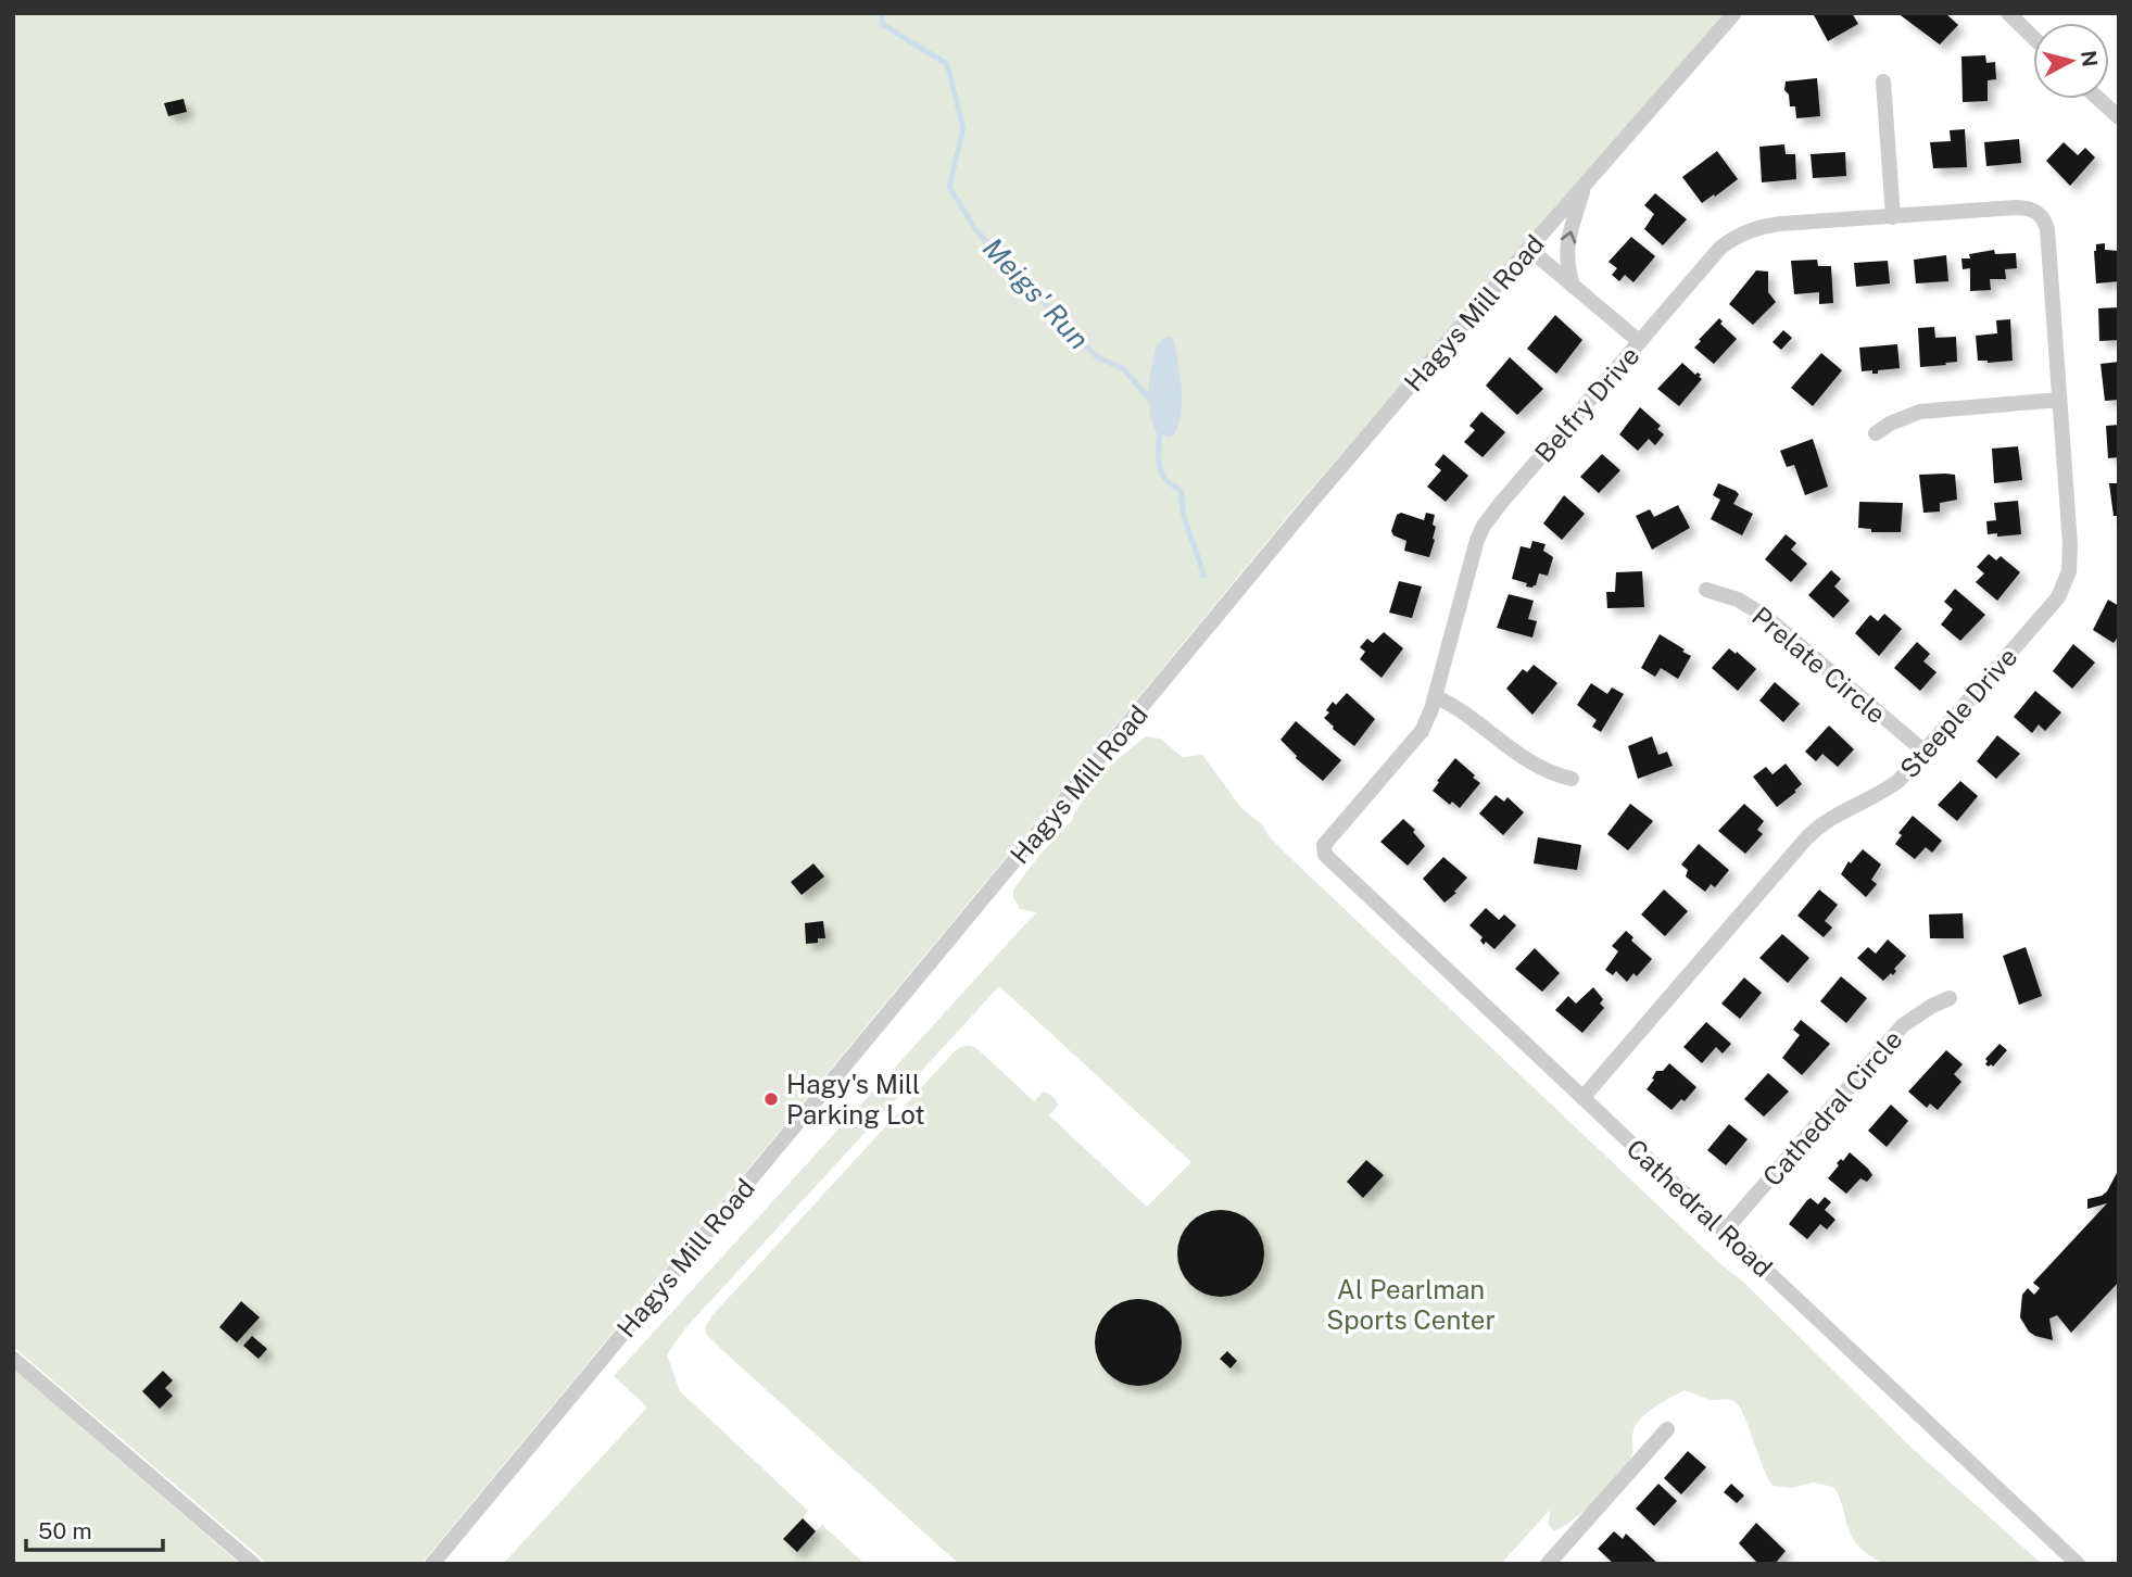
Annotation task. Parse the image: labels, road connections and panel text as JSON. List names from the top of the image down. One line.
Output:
{"streets":{"street":["Hagys Mill Road","Belfry Drive","Prelate Circle","Steeple Drive","Cathedral Circle","Cathedral Road"]},"crossings":[["Belfry Drive","Steeple Drive"],["Belfry Drive","Cathedral Road"],["Prelate Circle","Steeple Drive"],["Steeple Drive","Cathedral Road"],["Cathedral Circle","Cathedral Road"]],"water":["Meigs' Run"],"parks":["Al Pearlman Sports Center"],"places":["Hagy's Mill Parking Lot"],"scale_bar":"50 m","north":"right"}
